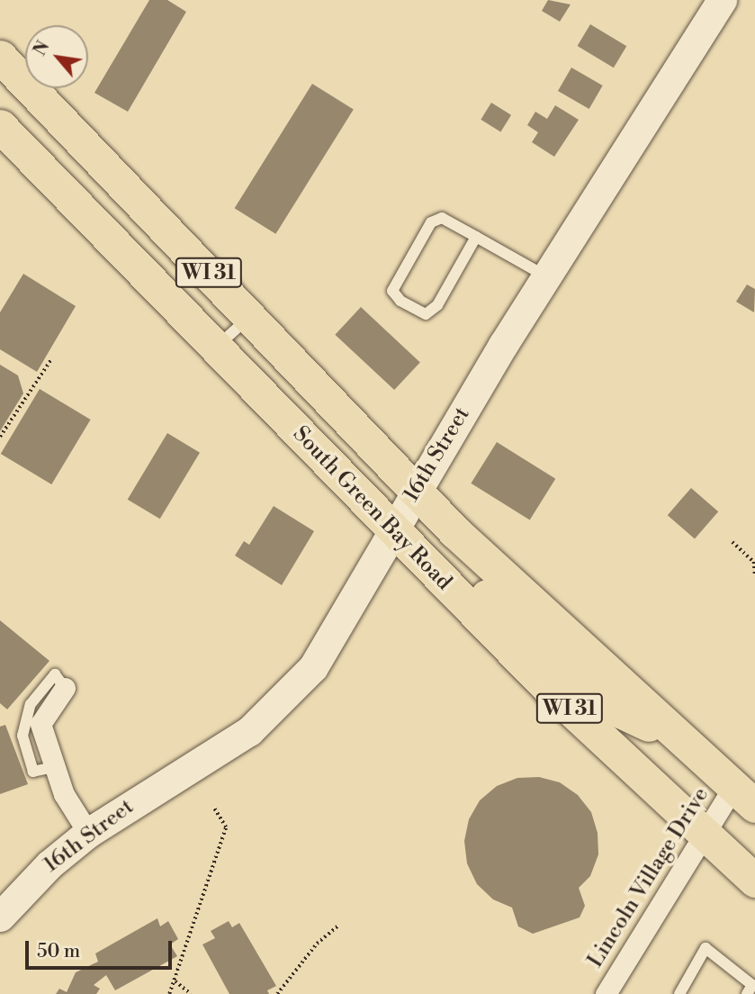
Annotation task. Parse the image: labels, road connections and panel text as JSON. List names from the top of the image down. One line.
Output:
{"streets":{"main road":["WI 31","South Green Bay Road"],"street":["16th Street","Lincoln Village Drive"]},"crossings":[["16th Street","South Green Bay Road"],["South Green Bay Road","Lincoln Village Drive"]],"scale_bar":"50 m","north":"top left"}
